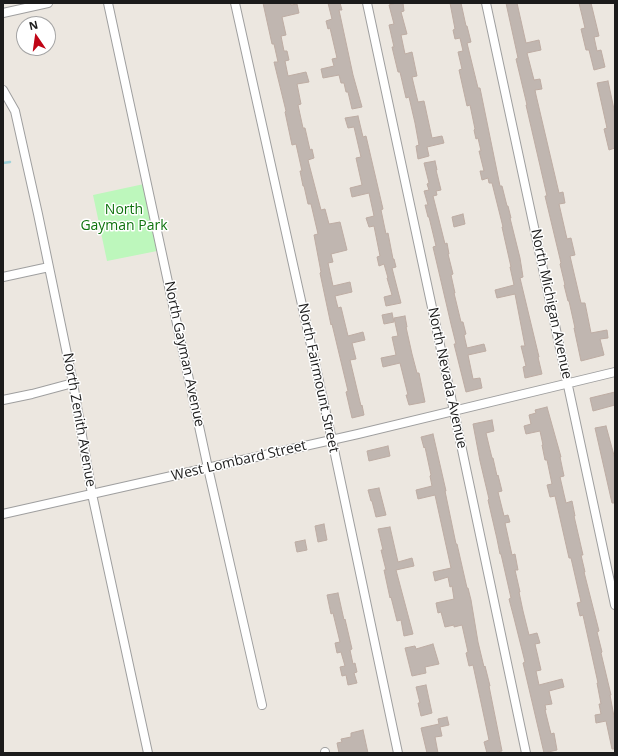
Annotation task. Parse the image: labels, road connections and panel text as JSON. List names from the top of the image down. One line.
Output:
{"streets":{"street":["North Michigan Avenue","North Gayman Avenue","North Fairmount Street","North Nevada Avenue","North Zenith Avenue","West Lombard Street"]},"crossings":[["North Michigan Avenue","West Lombard Street"],["North Gayman Avenue","West Lombard Street"],["North Fairmount Street","West Lombard Street"],["North Nevada Avenue","West Lombard Street"],["North Zenith Avenue","West Lombard Street"]],"parks":["North Gayman Park"],"north":"top"}
